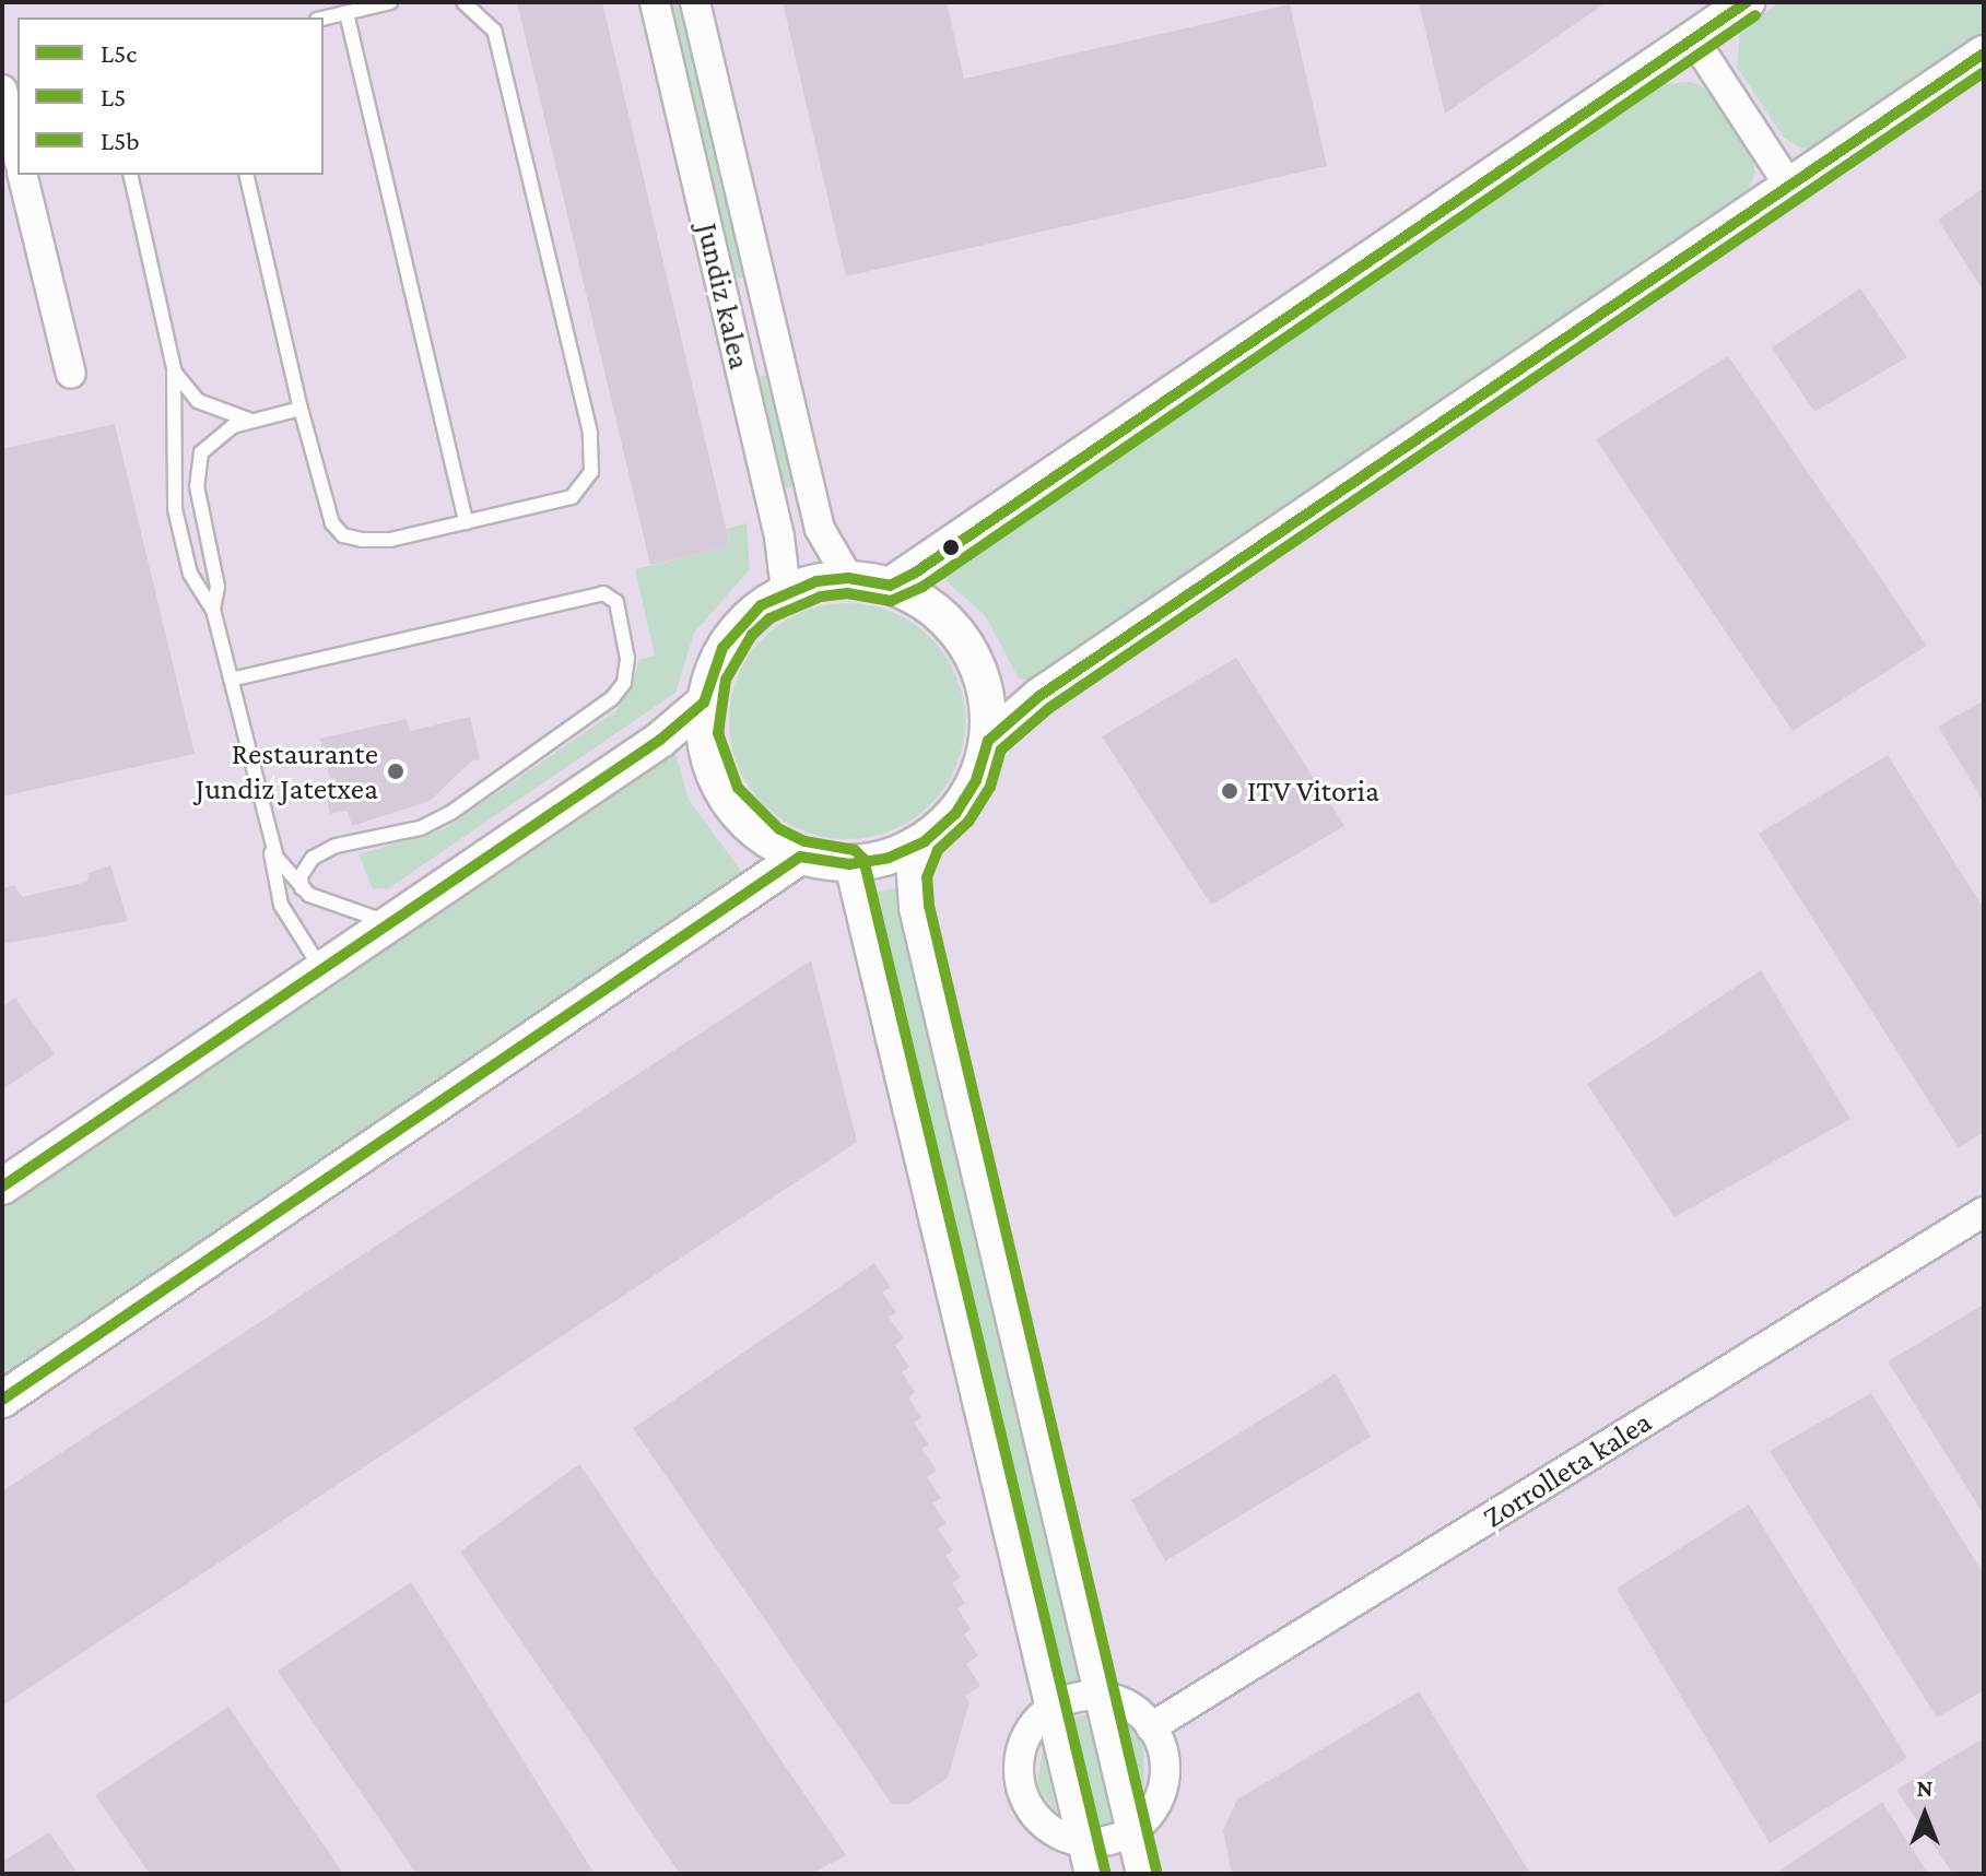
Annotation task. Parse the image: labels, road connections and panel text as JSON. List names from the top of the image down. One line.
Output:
{"streets":{"street":["Jundiz kalea","Zorrolleta kalea"]},"places":["Restaurante Jundiz Jatetxea","ITV Vitoria"],"lines":["transit line L5c","transit line L5","transit line L5b"],"legend":["L5c","L5","L5b"],"north":"top"}
